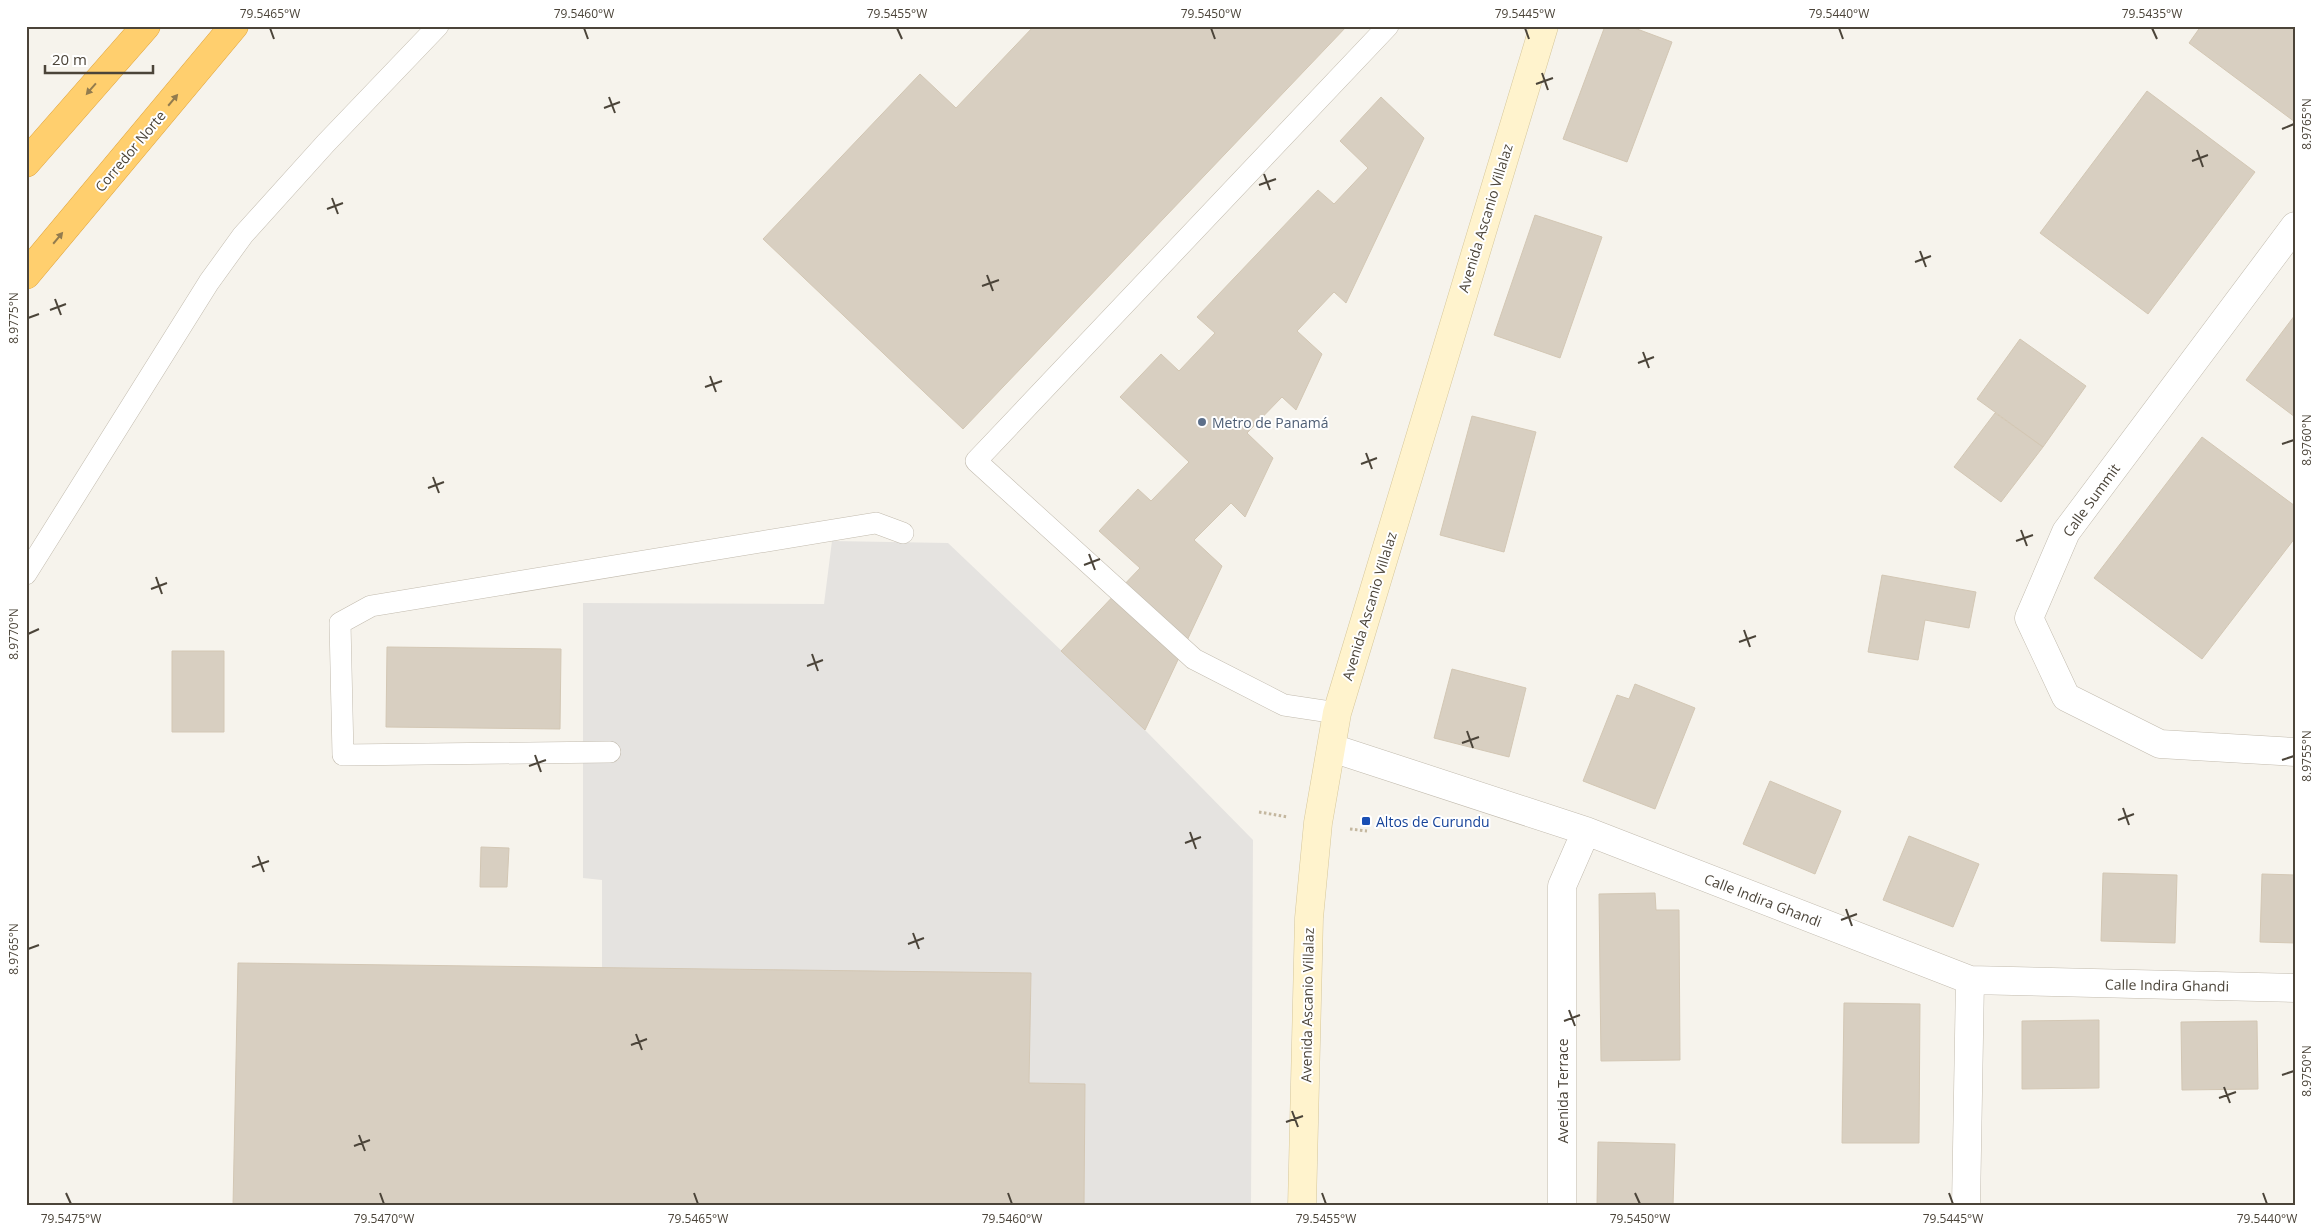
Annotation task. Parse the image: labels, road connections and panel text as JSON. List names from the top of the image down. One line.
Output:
{"streets":{"highway":["Corredor Norte"],"main road":["Avenida Ascanio Villalaz"],"street":["Calle Summit","Calle Indira Ghandi","Avenida Terrace"]},"crossings":[["Avenida Ascanio Villalaz","Calle Indira Ghandi"],["Calle Indira Ghandi","Avenida Terrace"]],"places":{"other":["Metro de Panamá"],"transit":["Altos de Curundu"]},"scale_bar":"20 m","coordinates":["79.5465°W","79.5460°W","79.5455°W","79.5450°W","79.5445°W","79.5440°W","79.5435°W","8.9765°N","8.9775°N","8.9760°N","8.9770°N","8.9755°N","8.9750°N","79.5475°W","79.5470°W"]}
